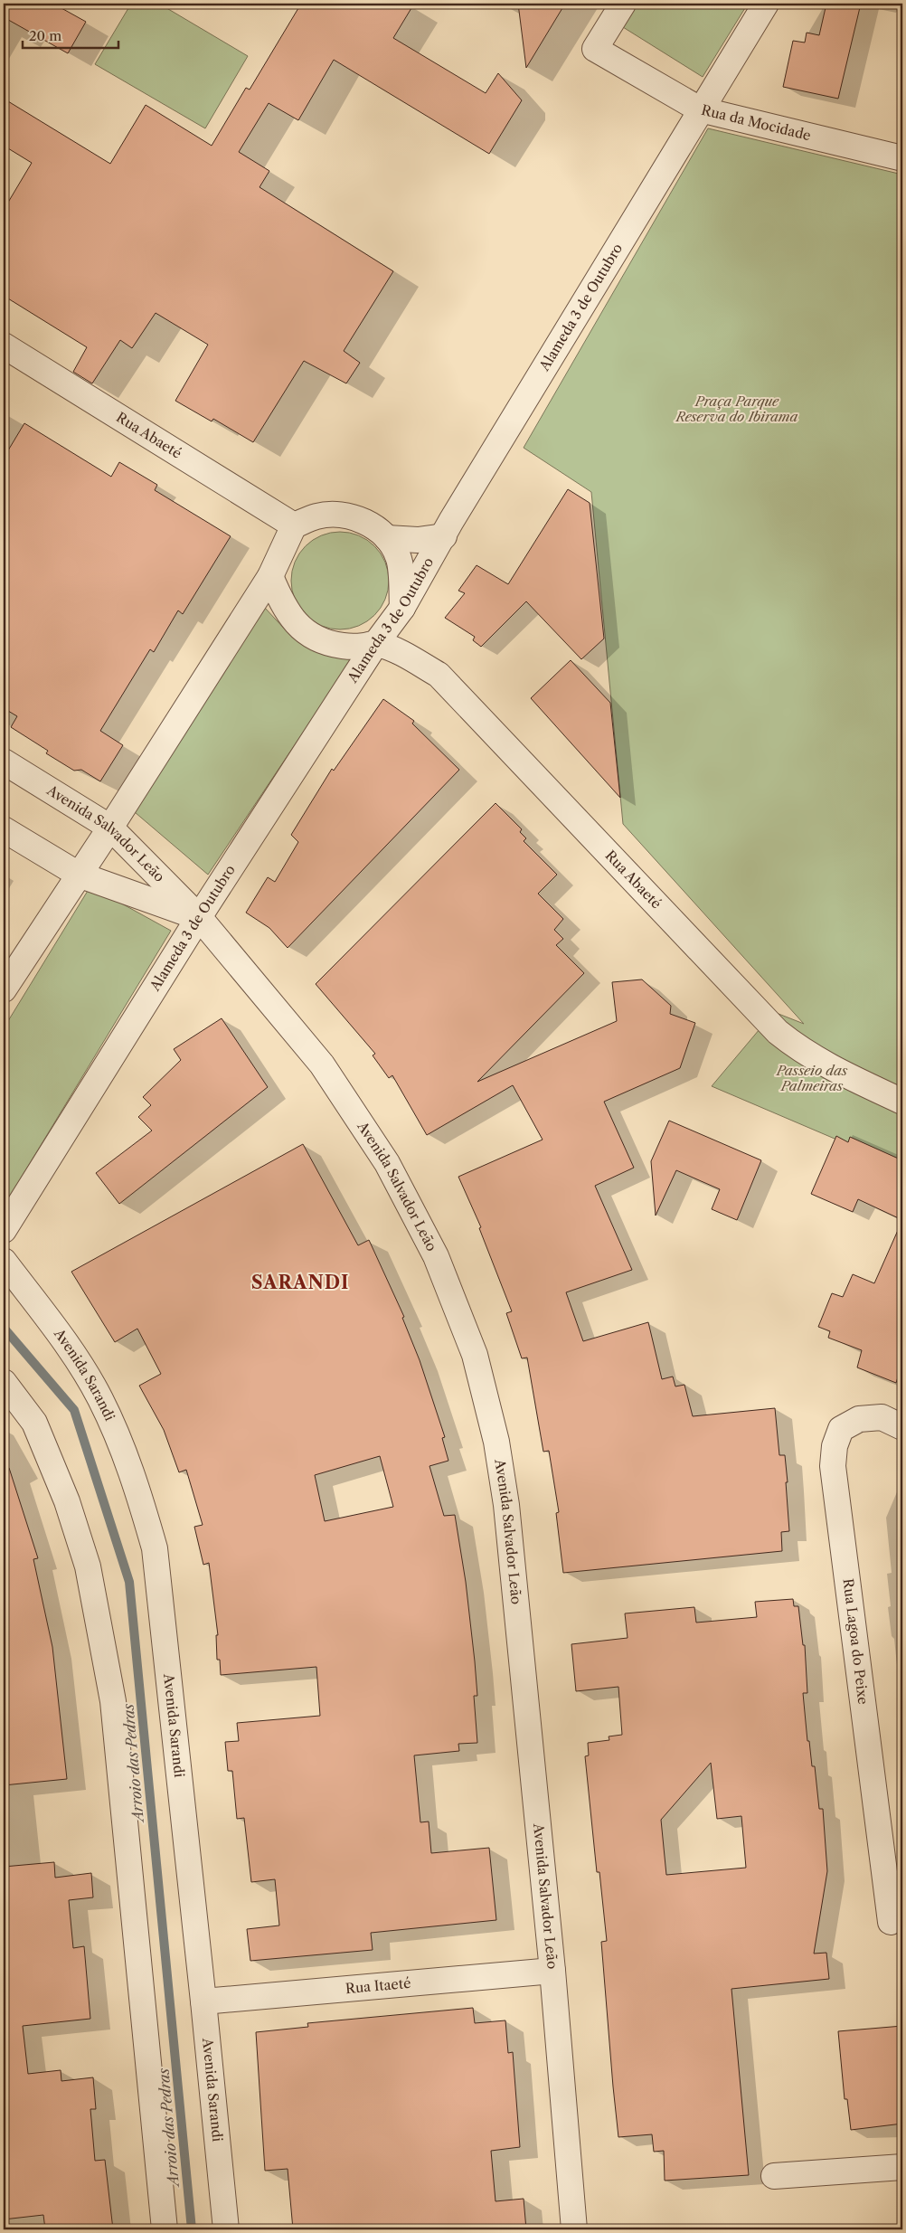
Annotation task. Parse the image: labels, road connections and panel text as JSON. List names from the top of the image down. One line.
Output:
{"streets":{"street":["Rua da Mocidade","Alameda 3 de Outubro","Rua Abaeté","Avenida Salvador Leão","Avenida Sarandi","Rua Lagoa do Peixe","Rua Itaeté"]},"crossings":[["Rua da Mocidade","Alameda 3 de Outubro"],["Alameda 3 de Outubro","Rua Abaeté"],["Alameda 3 de Outubro","Avenida Salvador Leão"],["Avenida Salvador Leão","Rua Itaeté"],["Avenida Sarandi","Rua Itaeté"]],"districts":["SARANDI"],"water":["Arroio das Pedras"],"parks":["Praça Parque Reserva do Ibirama","Passeio das Palmeiras"],"scale_bar":"20 m"}
